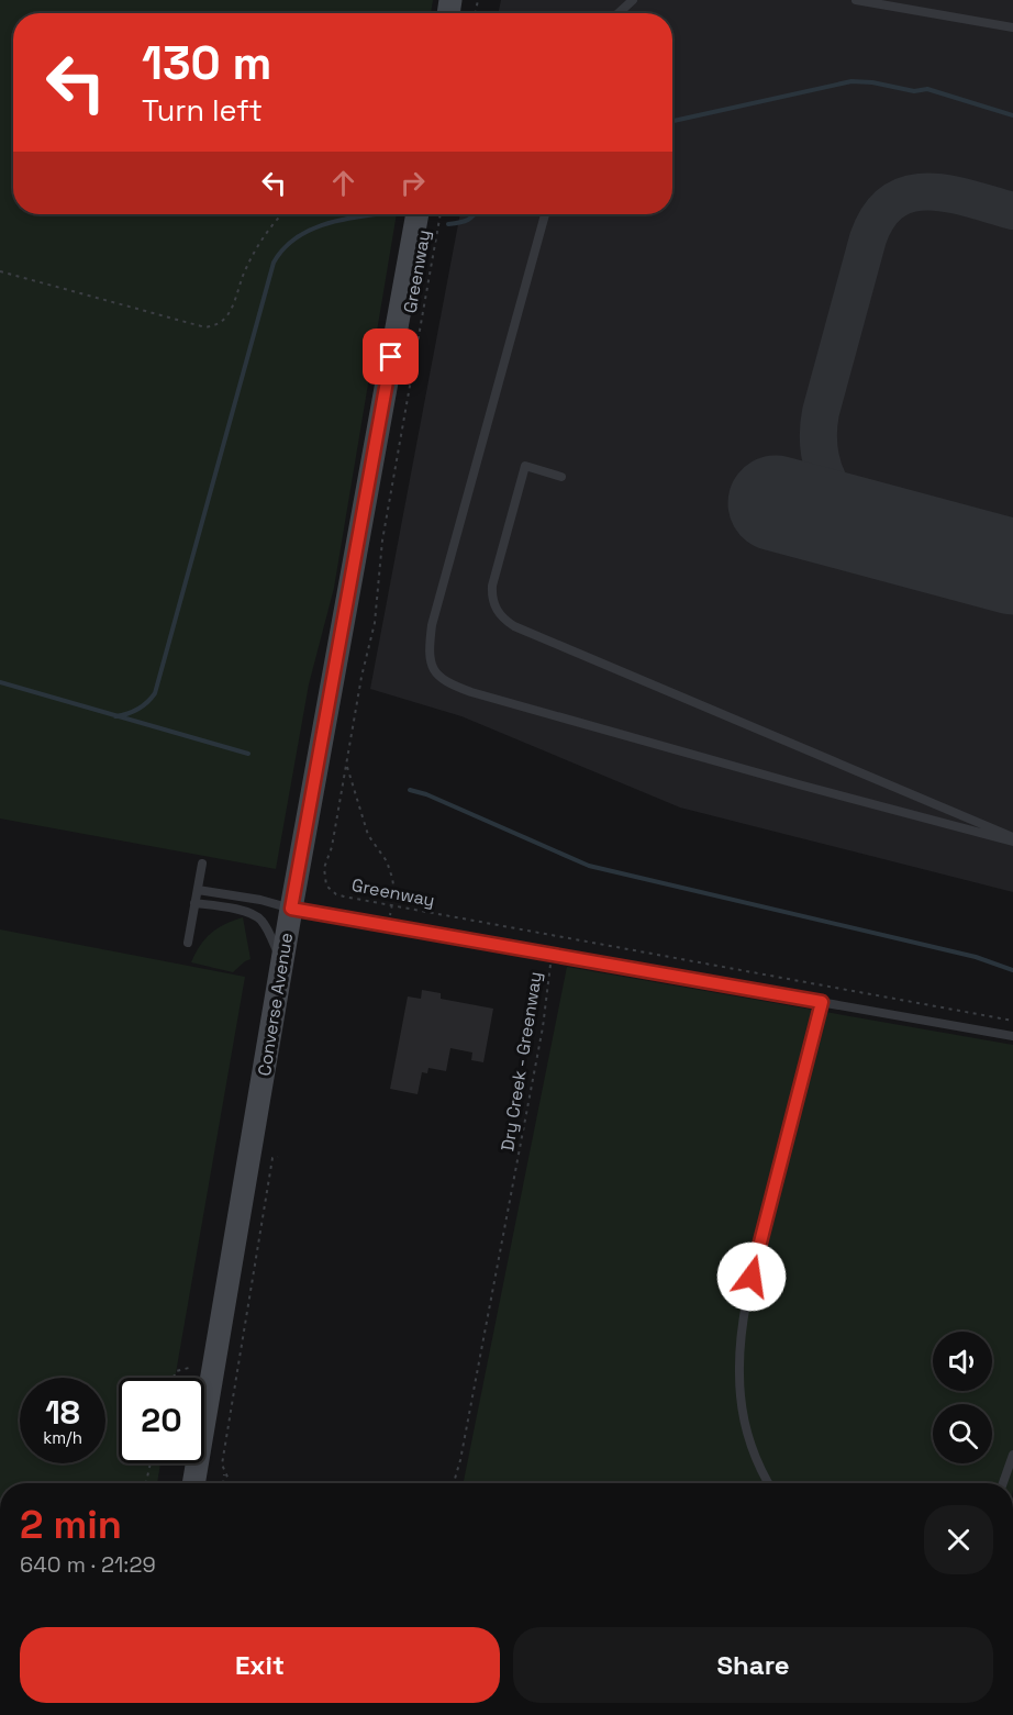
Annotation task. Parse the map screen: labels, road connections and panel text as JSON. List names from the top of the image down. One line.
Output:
{"streets":{"main road":["Converse Avenue"],"path":["Greenway","Dry Creek - Greenway"]},"crossings":[["Greenway","Dry Creek - Greenway"]],"page":{"turn":["130 m","Turn left"],"speed":"18 km/h","limit":"20","heading":["2 min","640 m · 21:29"],"buttons":["Exit","Share"]}}
